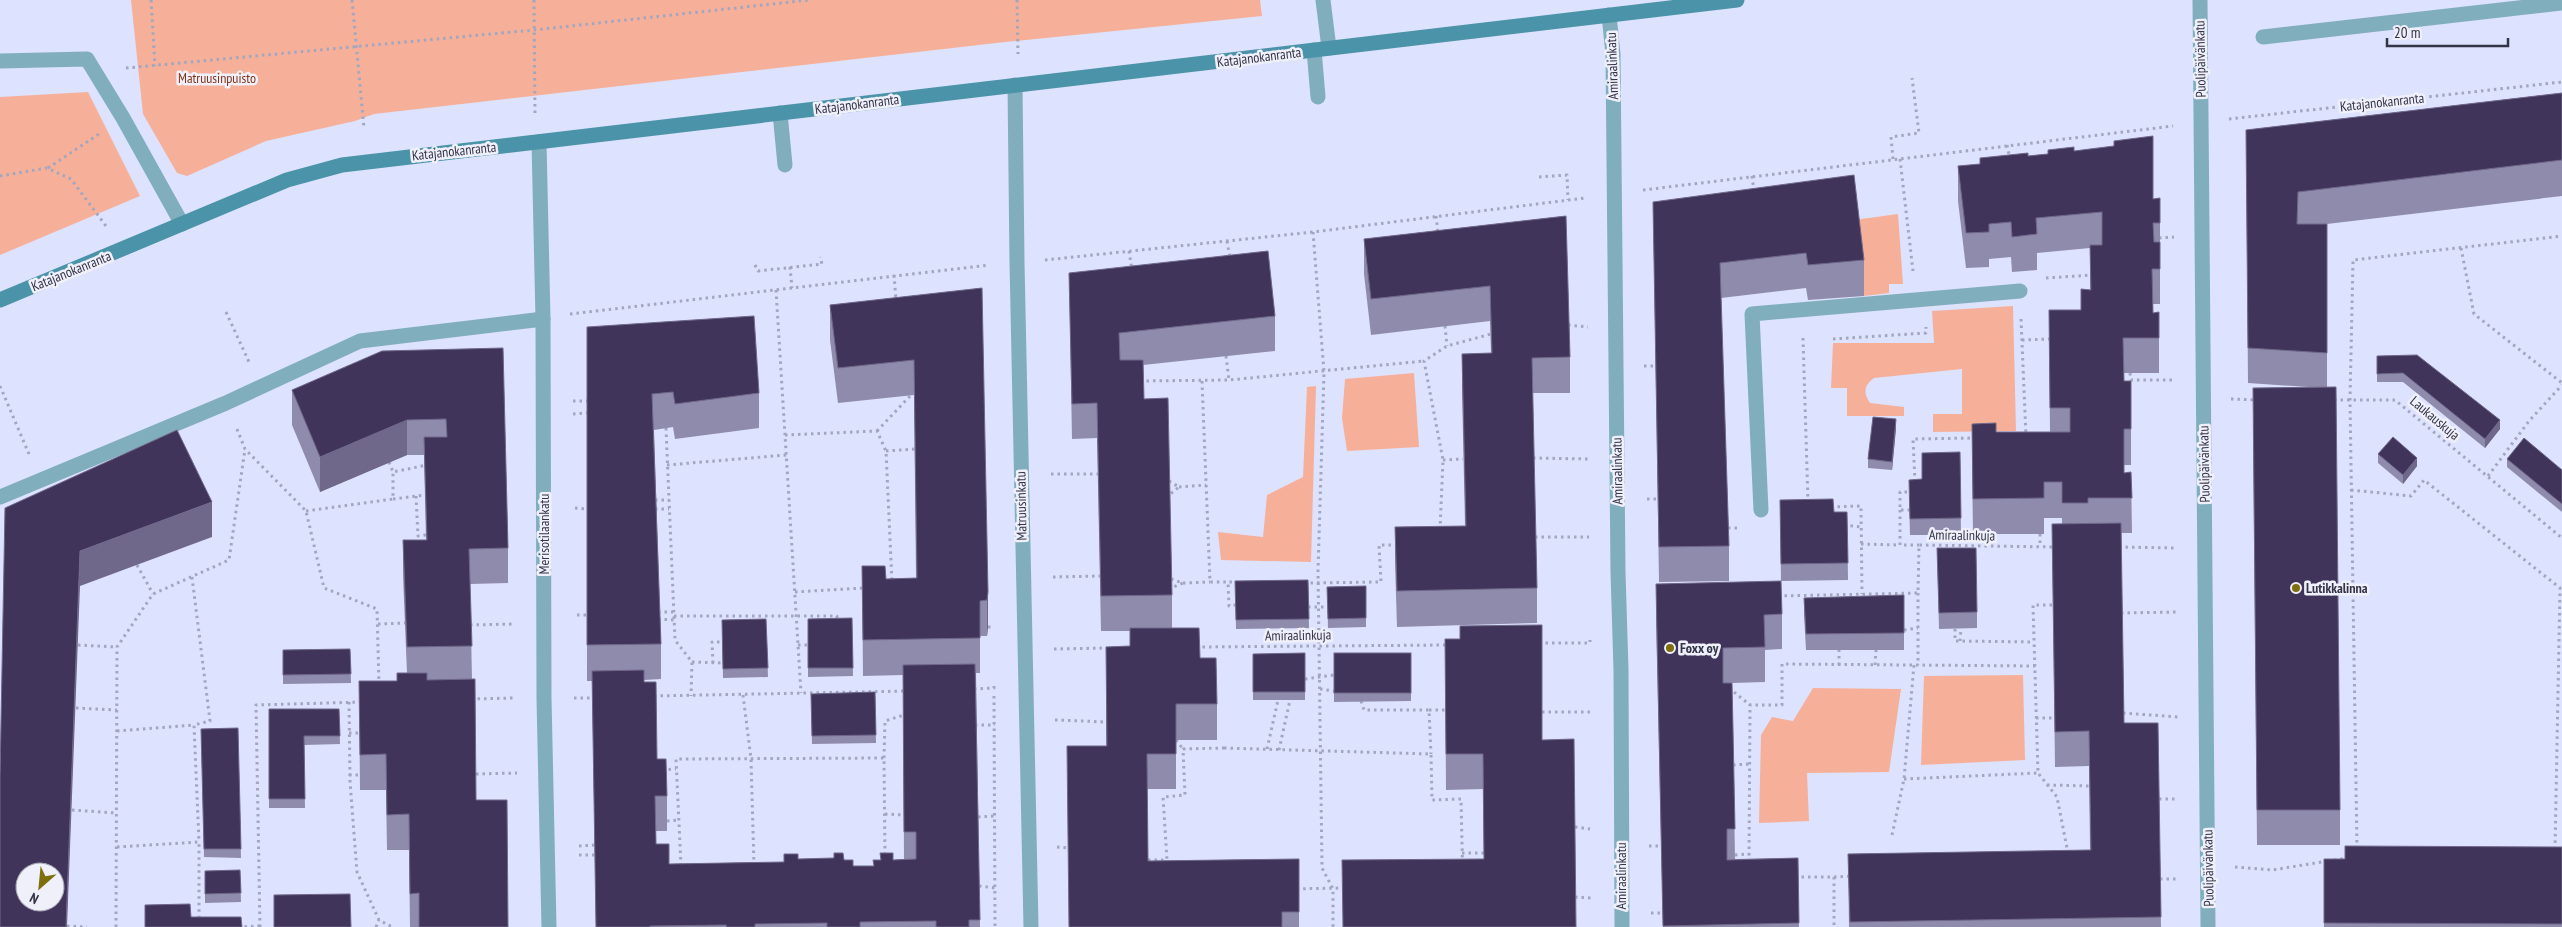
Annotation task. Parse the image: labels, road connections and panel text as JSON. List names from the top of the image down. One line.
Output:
{"streets":{"street":["Katajanokanranta","Puolipäivänkatu","Amiraalinkatu","Matruusinkatu","Merisotilaankatu"],"path":["Laukauskuja","Amiraalinkuja"]},"crossings":[["Katajanokanranta","Puolipäivänkatu"],["Katajanokanranta","Amiraalinkatu"],["Katajanokanranta","Matruusinkatu"],["Katajanokanranta","Merisotilaankatu"]],"parks":["Matruusinpuisto"],"places":["Lutikkalinna","Foxx oy"],"scale_bar":"20 m","north":"bottom left"}
